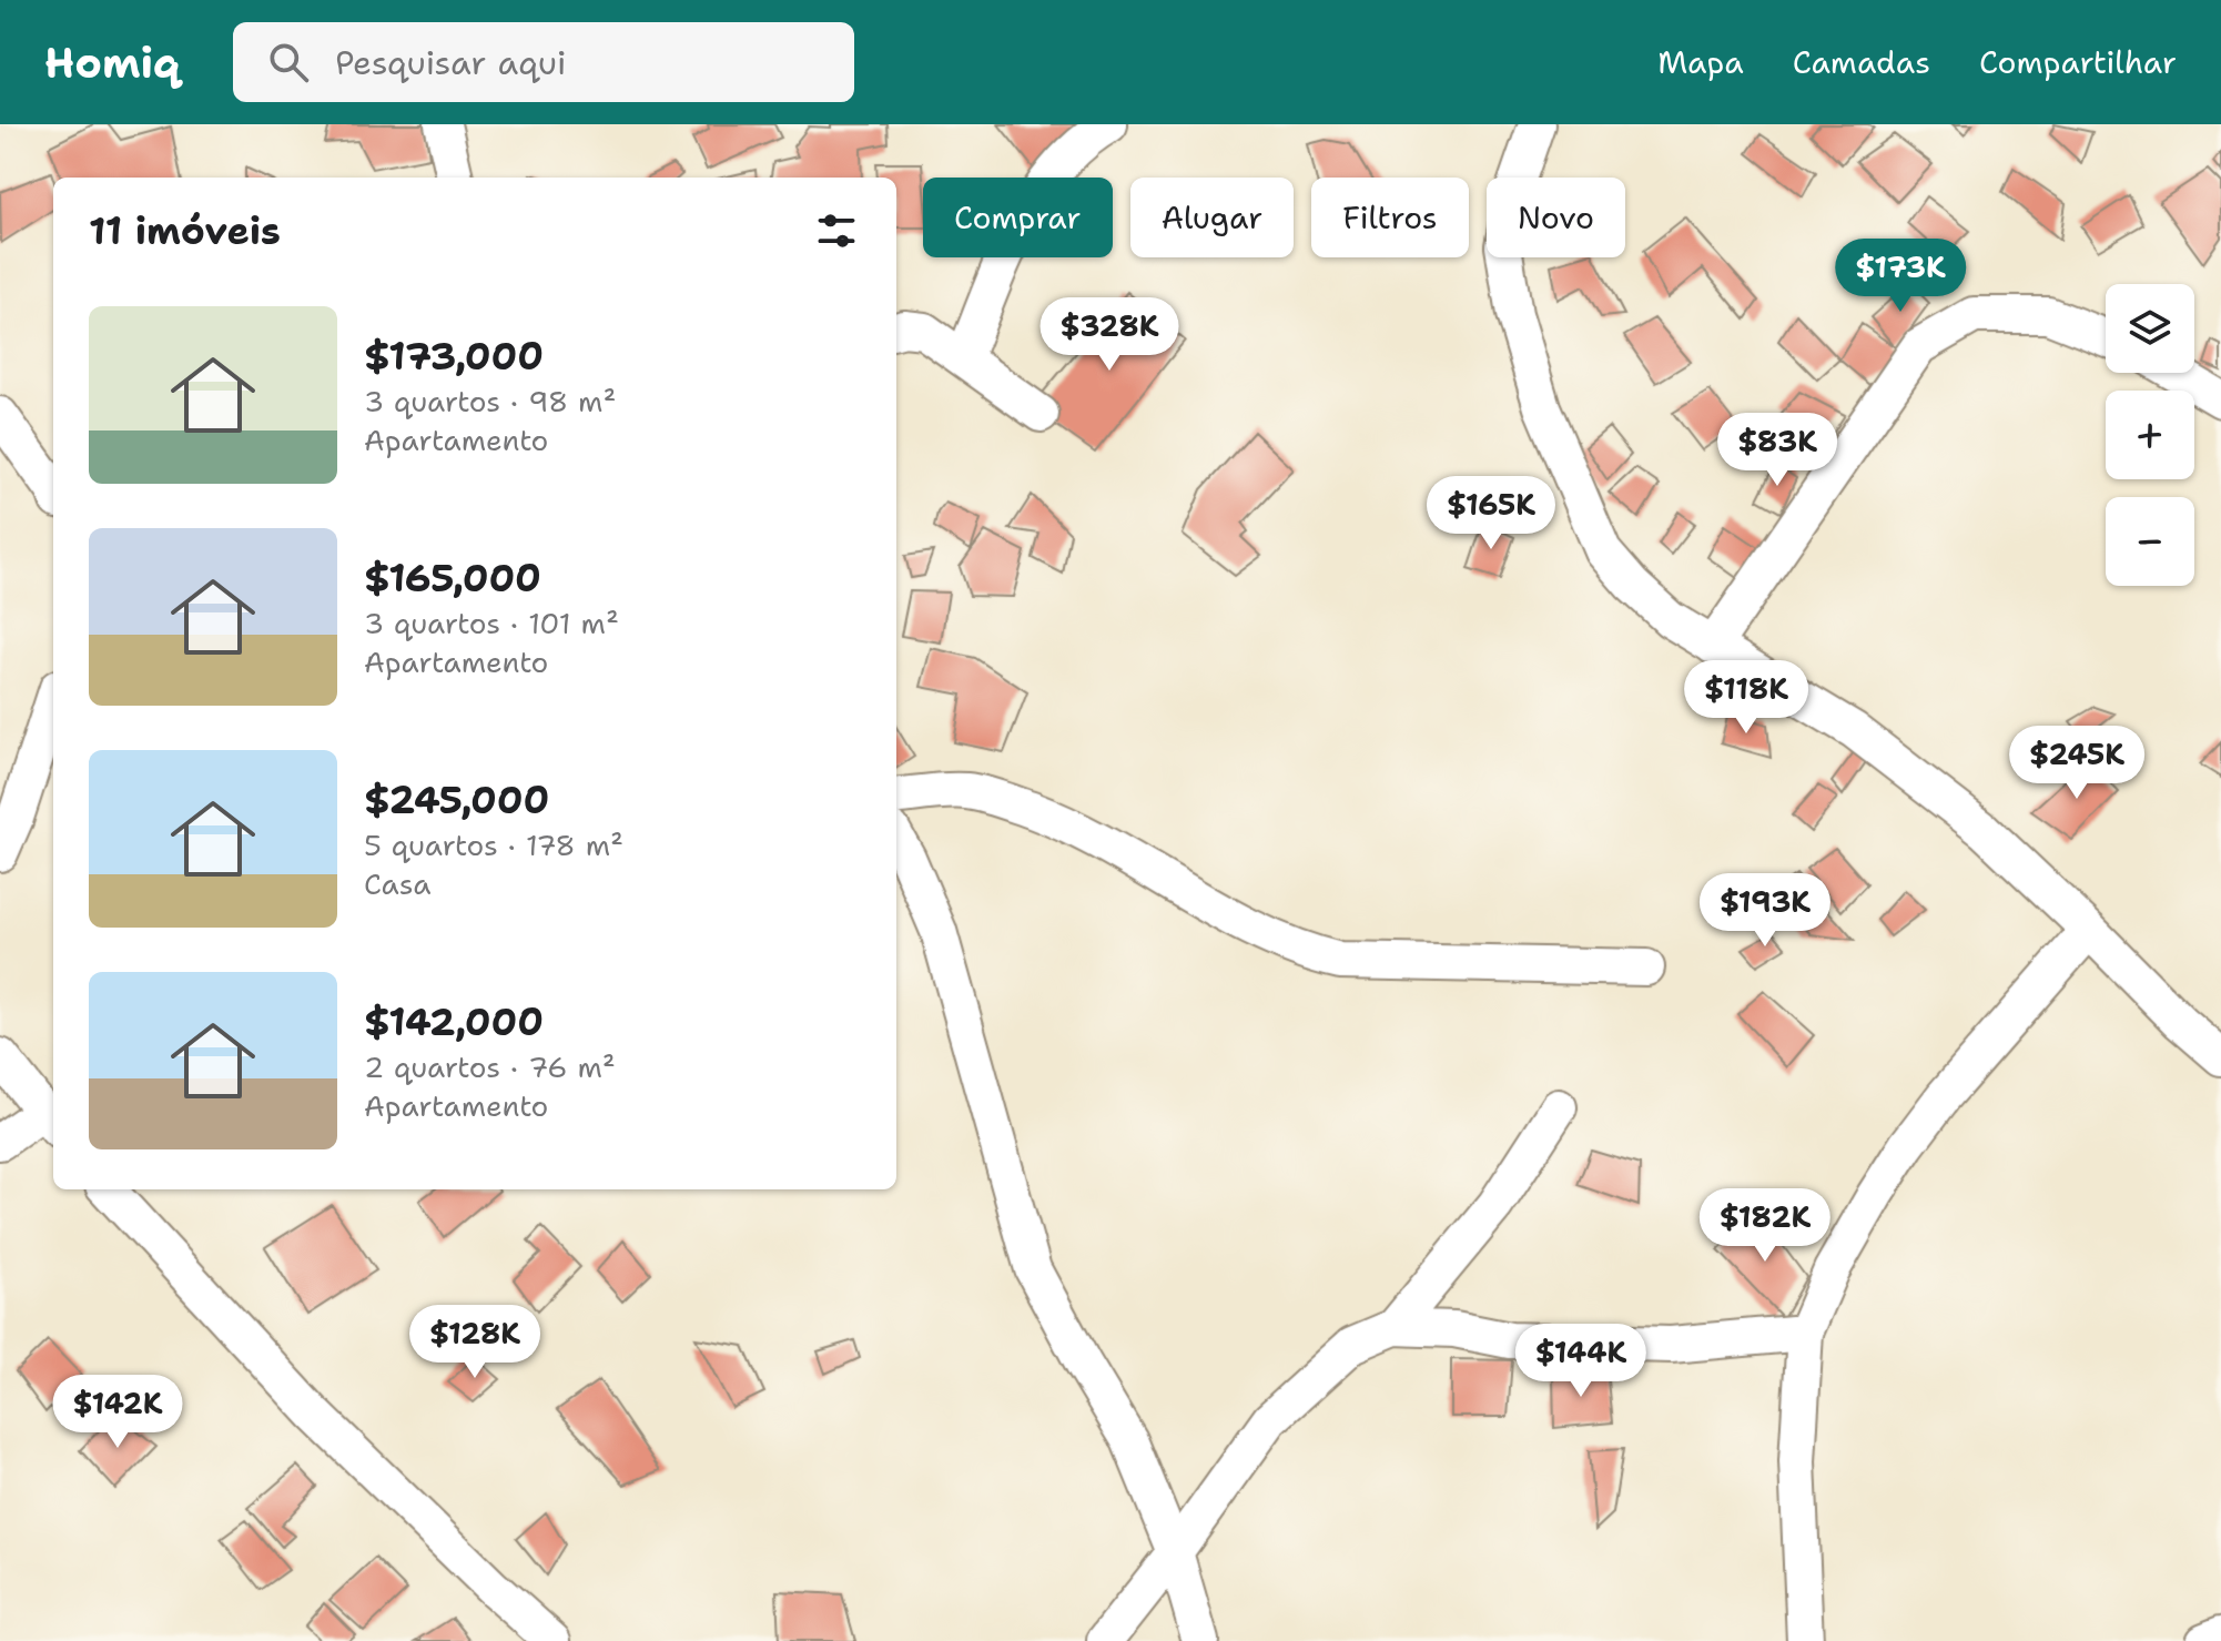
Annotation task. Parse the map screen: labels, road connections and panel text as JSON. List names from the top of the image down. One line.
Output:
{"page":{"header":"Homiq","search":"Pesquisar aqui","nav":["Mapa","Camadas","Compartilhar"],"chip":["Comprar","Alugar","Filtros","Novo"],"heading":"11 imóveis","price":["$173K","$328K","$83K","$165K","$118K","$245K","$193K","$182K","$128K","$144K","$142K"],"map_buttons":["+","−"],"list":[{"name":"$173,000","note":"3 quartos · 98 m² · Apartamento"},{"name":"$165,000","note":"3 quartos · 101 m² · Apartamento"},{"name":"$245,000","note":"5 quartos · 178 m² · Casa"},{"name":"$142,000","note":"2 quartos · 76 m² · Apartamento"}]}}
